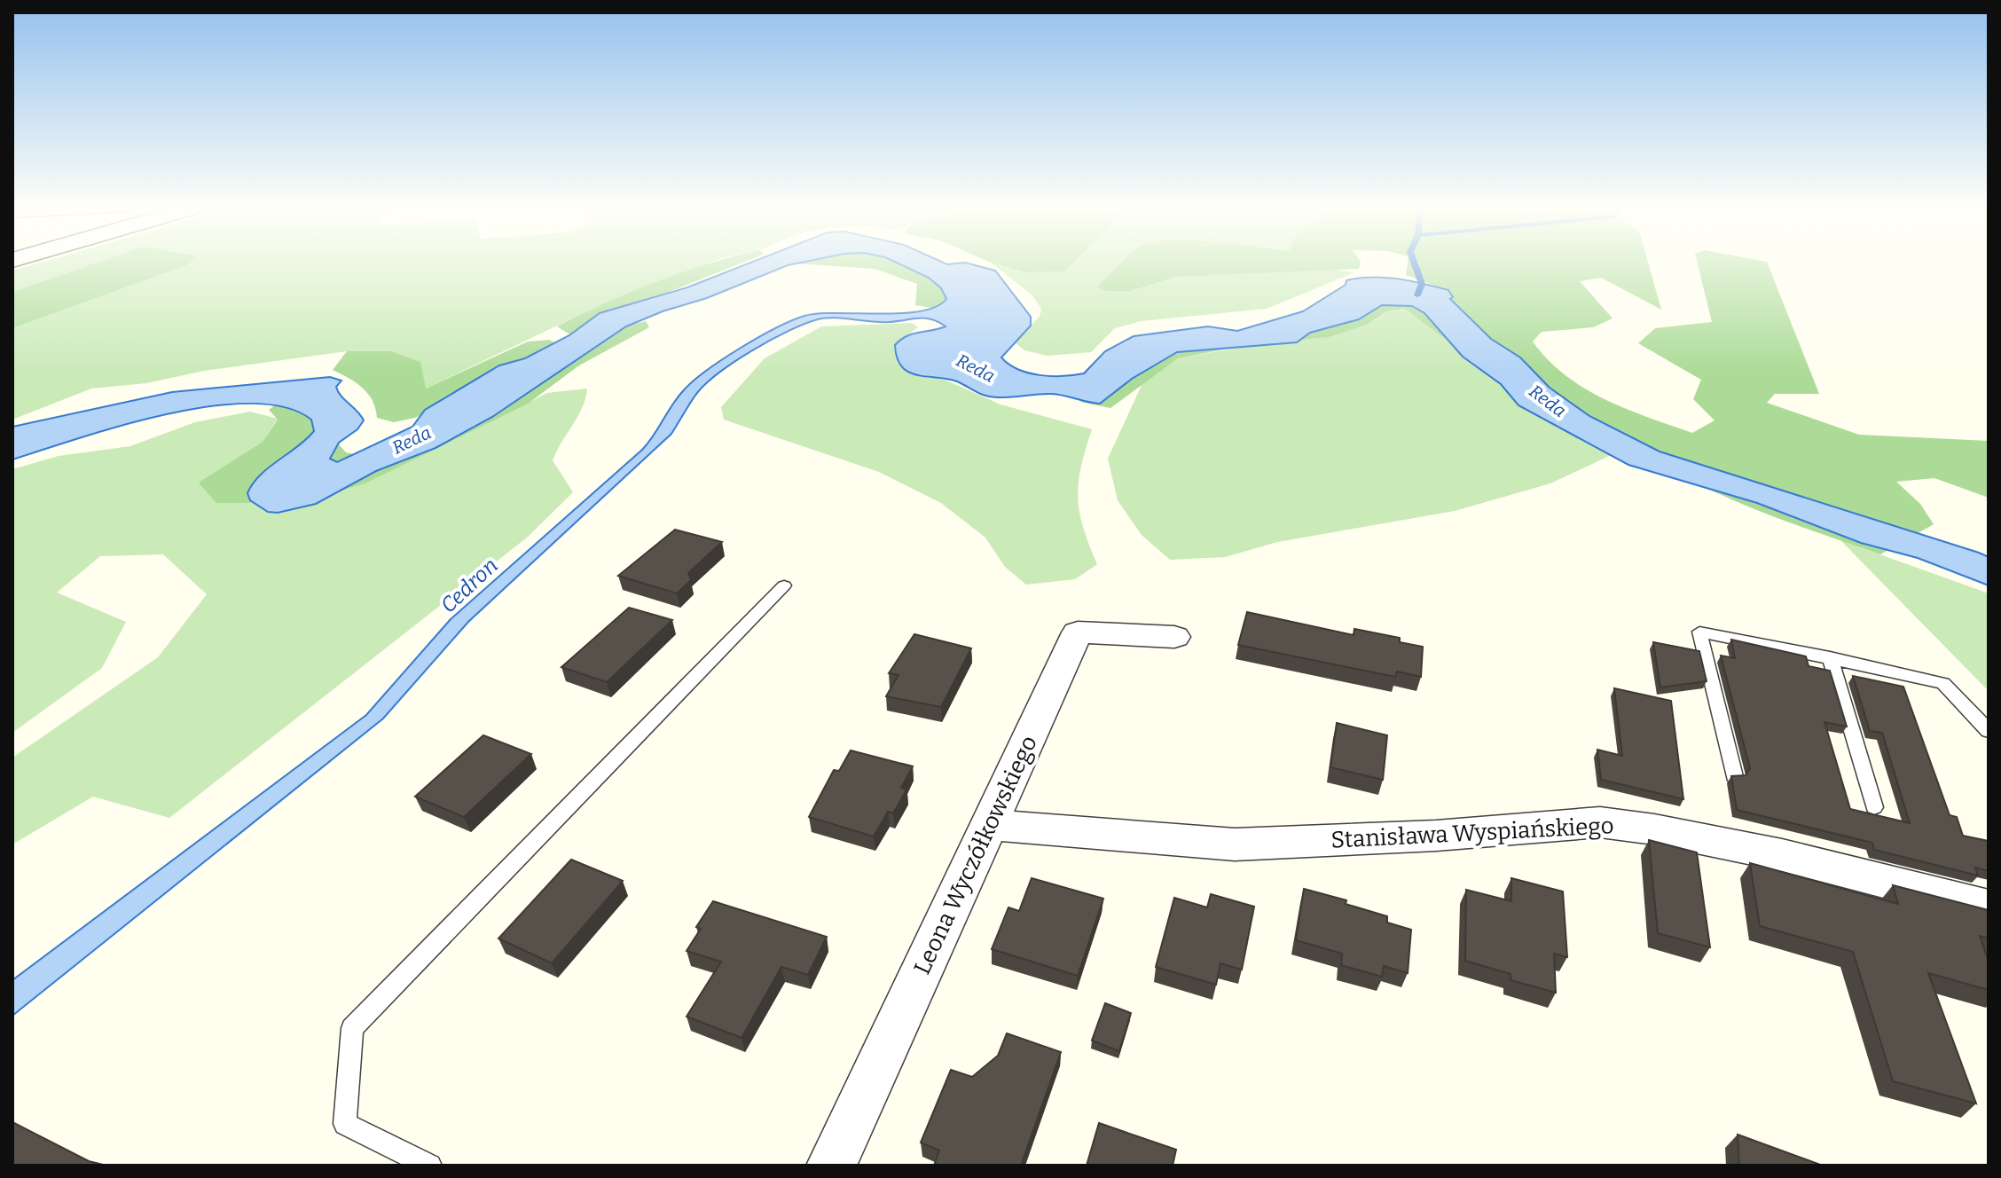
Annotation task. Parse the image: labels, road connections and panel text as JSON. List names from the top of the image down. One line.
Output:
{"streets":{"street":["Stanisława Wyspiańskiego","Leona Wyczółkowskiego"]},"crossings":[["Stanisława Wyspiańskiego","Leona Wyczółkowskiego"]],"water":["Reda","Cedron"]}
